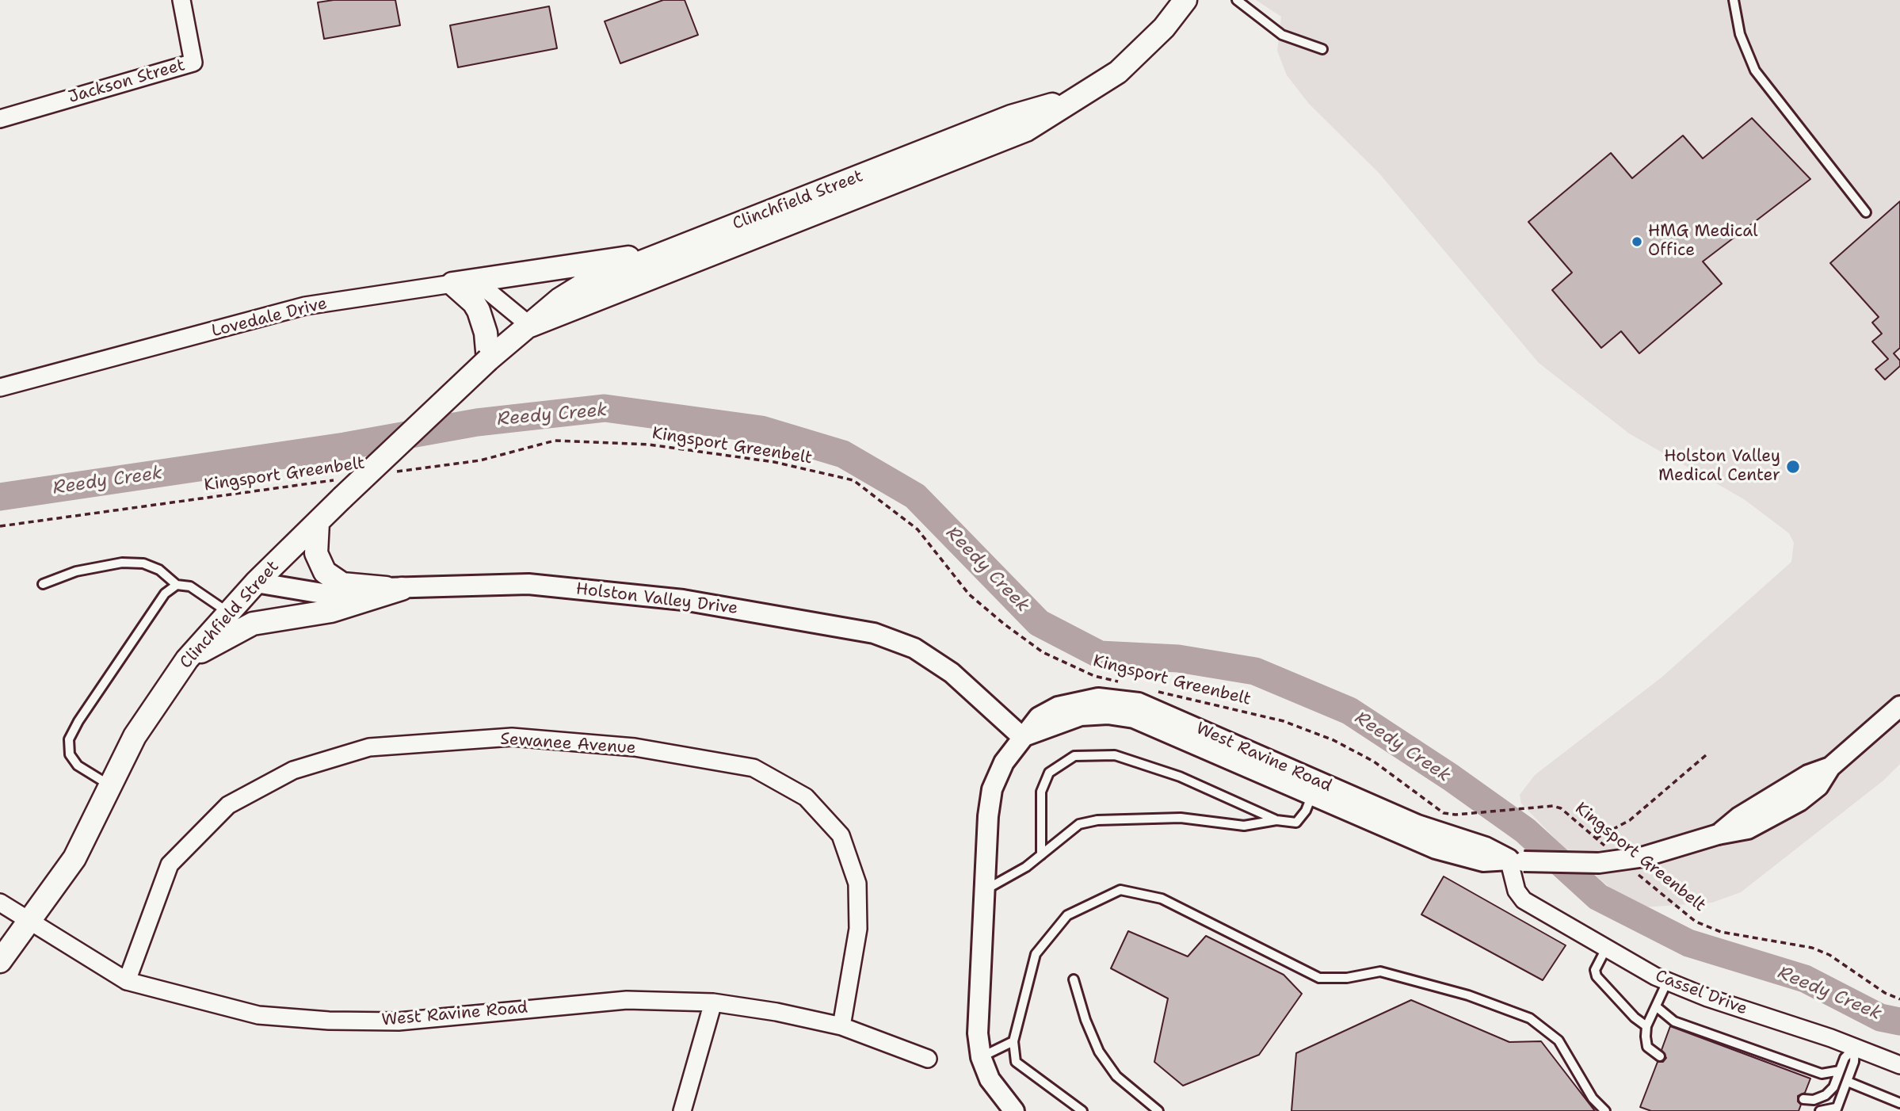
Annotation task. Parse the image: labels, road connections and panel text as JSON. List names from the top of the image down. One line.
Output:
{"streets":{"main road":["Clinchfield Street"],"street":["Jackson Street","Lovedale Drive","Holston Valley Drive","Sewanee Avenue","West Ravine Road","Cassel Drive"],"path":["Kingsport Greenbelt"]},"crossings":[["Clinchfield Street","Lovedale Drive"],["Clinchfield Street","Kingsport Greenbelt"],["Clinchfield Street","Holston Valley Drive"],["Clinchfield Street","West Ravine Road"],["Holston Valley Drive","West Ravine Road"],["Sewanee Avenue","West Ravine Road"],["West Ravine Road","Cassel Drive"]],"water":["Reedy Creek"],"places":["HMG Medical Office","Holston Valley Medical Center"]}
